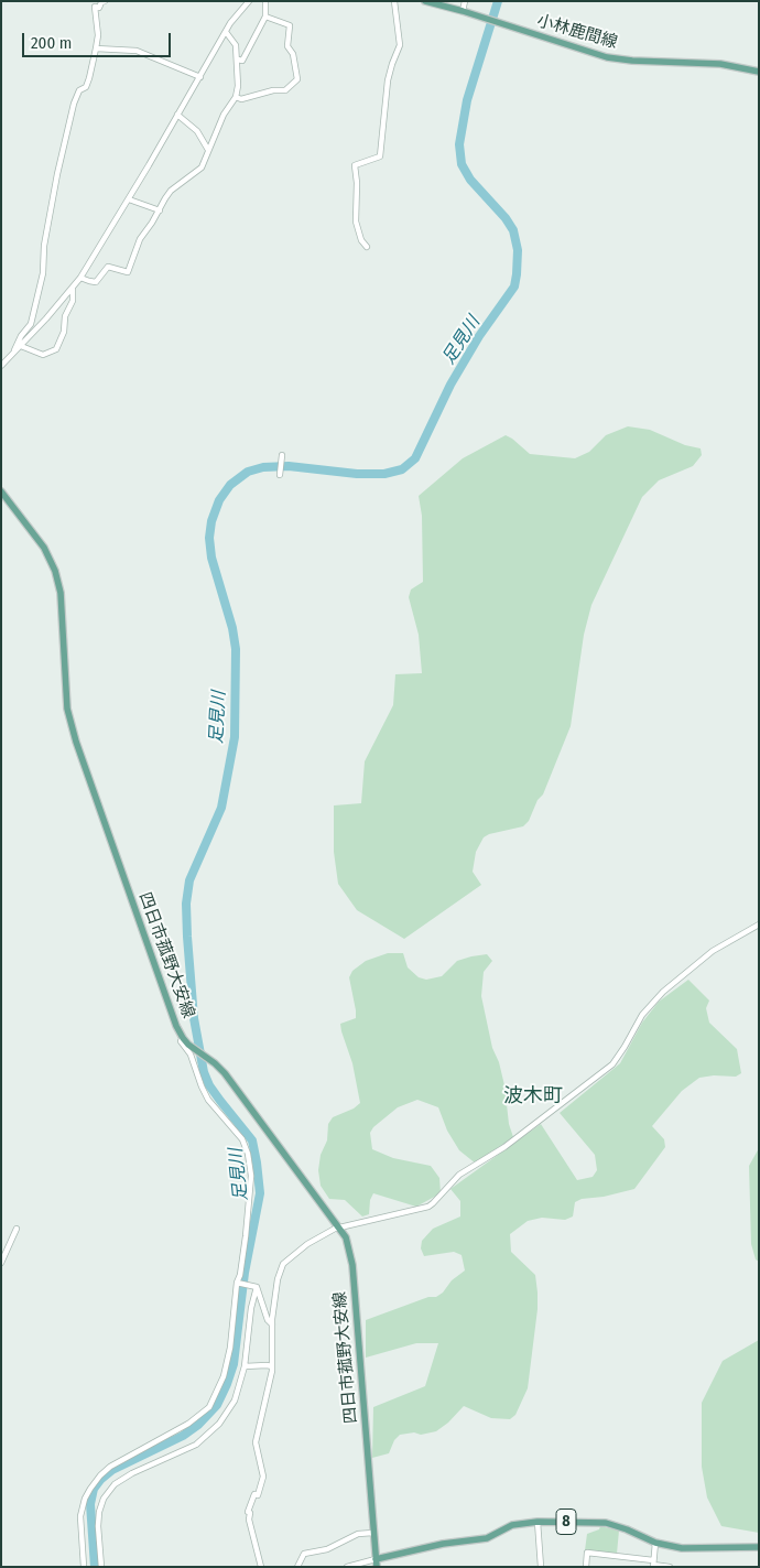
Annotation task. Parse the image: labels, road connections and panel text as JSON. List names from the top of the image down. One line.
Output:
{"streets":{"main road":["小林鹿間線","四日市菰野大安線","8"]},"crossings":[["四日市菰野大安線","8"]],"districts":["波木町"],"water":["足見川"],"scale_bar":"200 m"}
